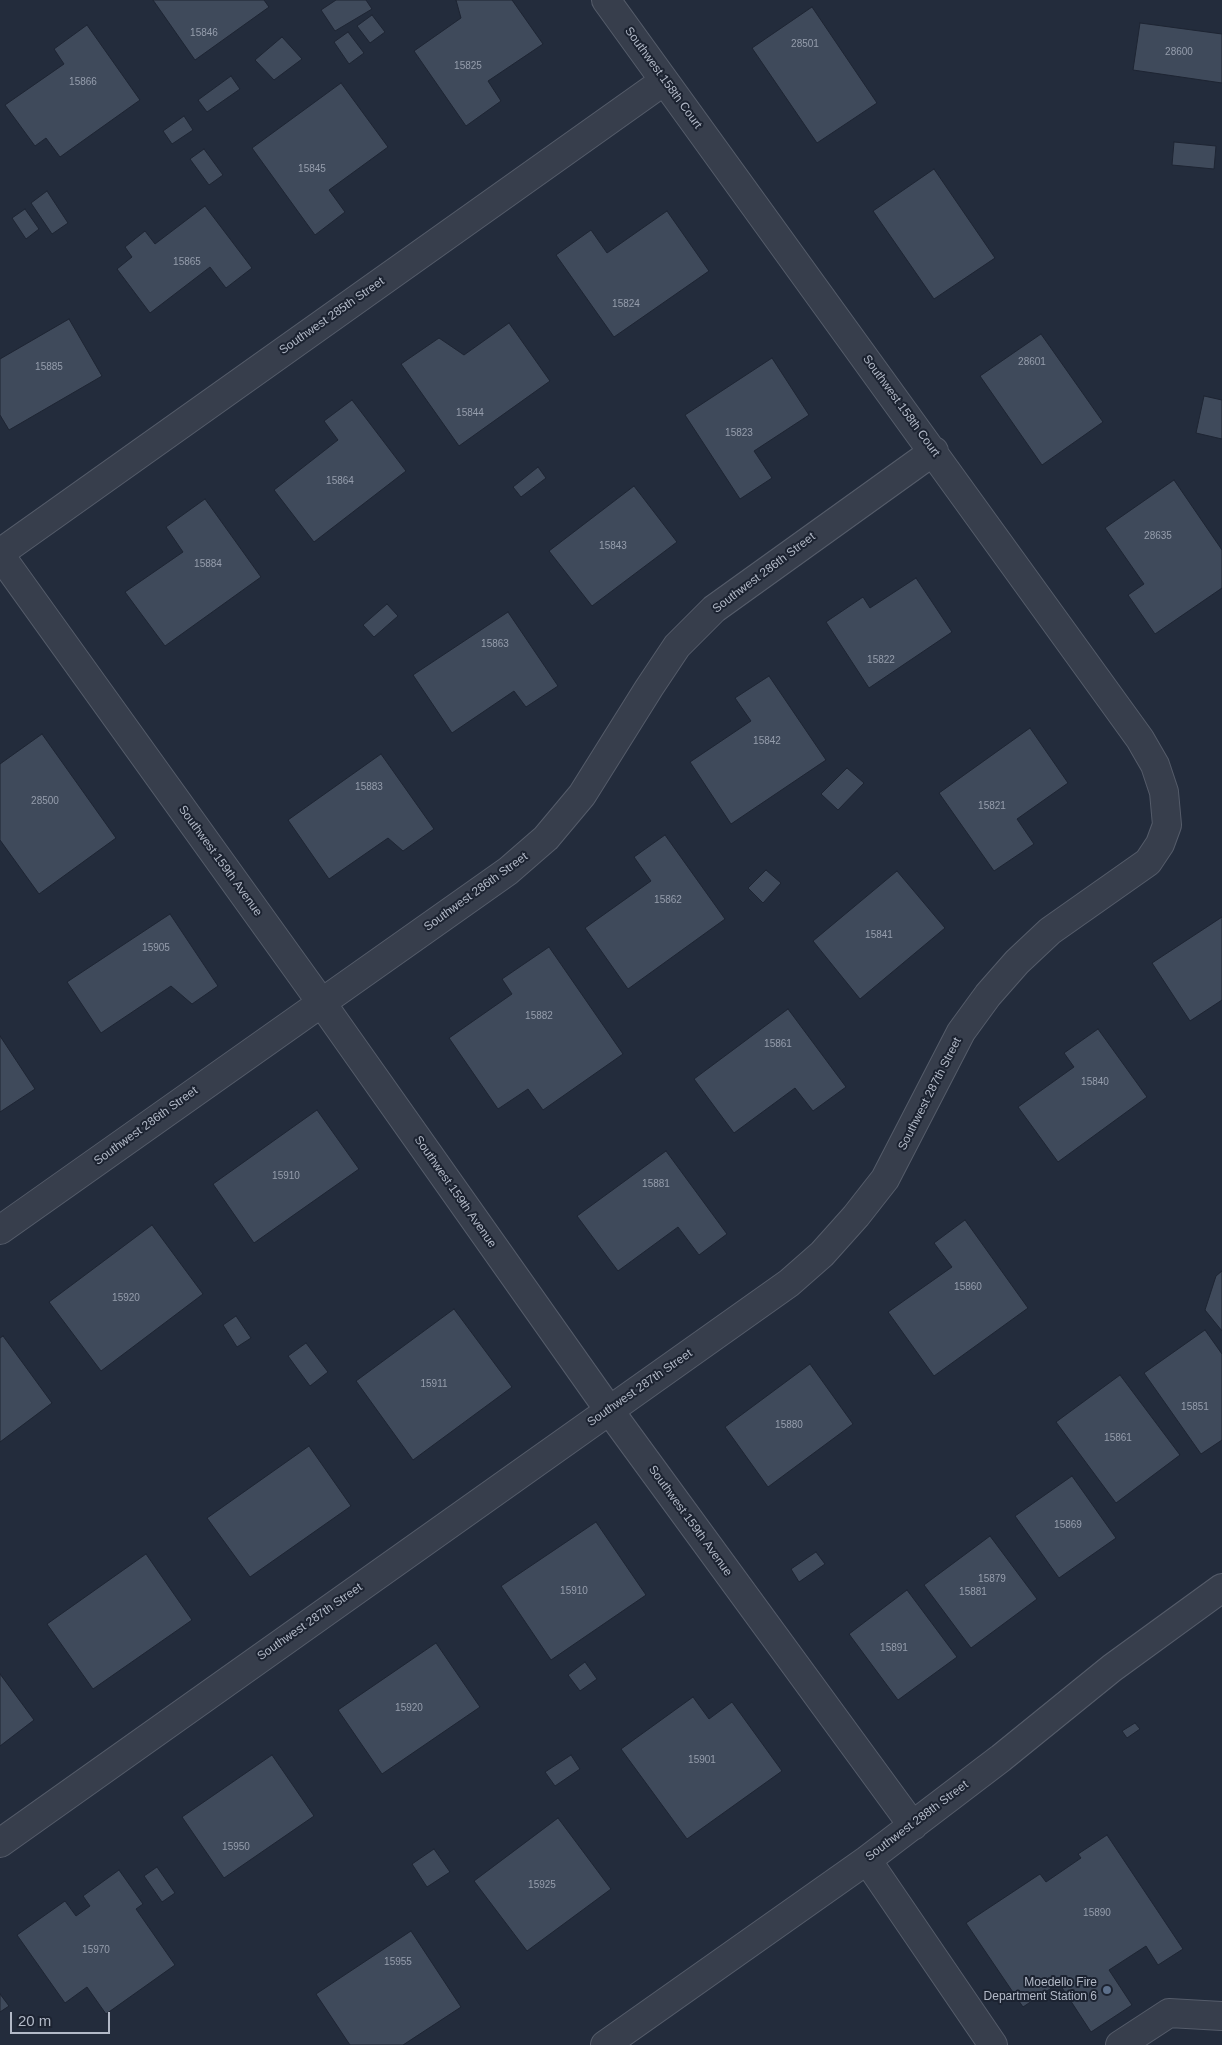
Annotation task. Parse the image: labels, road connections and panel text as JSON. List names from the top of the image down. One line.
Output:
{"streets":{"street":["Southwest 158th Court","Southwest 285th Street","Southwest 286th Street","Southwest 159th Avenue","Southwest 287th Street","Southwest 288th Street"]},"crossings":[["Southwest 158th Court","Southwest 285th Street"],["Southwest 158th Court","Southwest 286th Street"],["Southwest 158th Court","Southwest 287th Street"],["Southwest 285th Street","Southwest 159th Avenue"],["Southwest 286th Street","Southwest 159th Avenue"],["Southwest 159th Avenue","Southwest 287th Street"],["Southwest 159th Avenue","Southwest 288th Street"]],"places":["Moedello Fire Department Station 6"],"house_numbers":["15846","28501","28600","15825","15866","15845","15865","15824","28601","15885","15844","15823","15864","28635","15843","15884","15863","15822","15842","15883","28500","15821","15862","15841","15905","15882","15861","15840","15910","15881","15860","15920","15911","15851","15880","15861","15869","15879","15910","15881","15891","15920","15901","15950","15925","15890","15970","15955"],"scale_bar":"20 m"}
